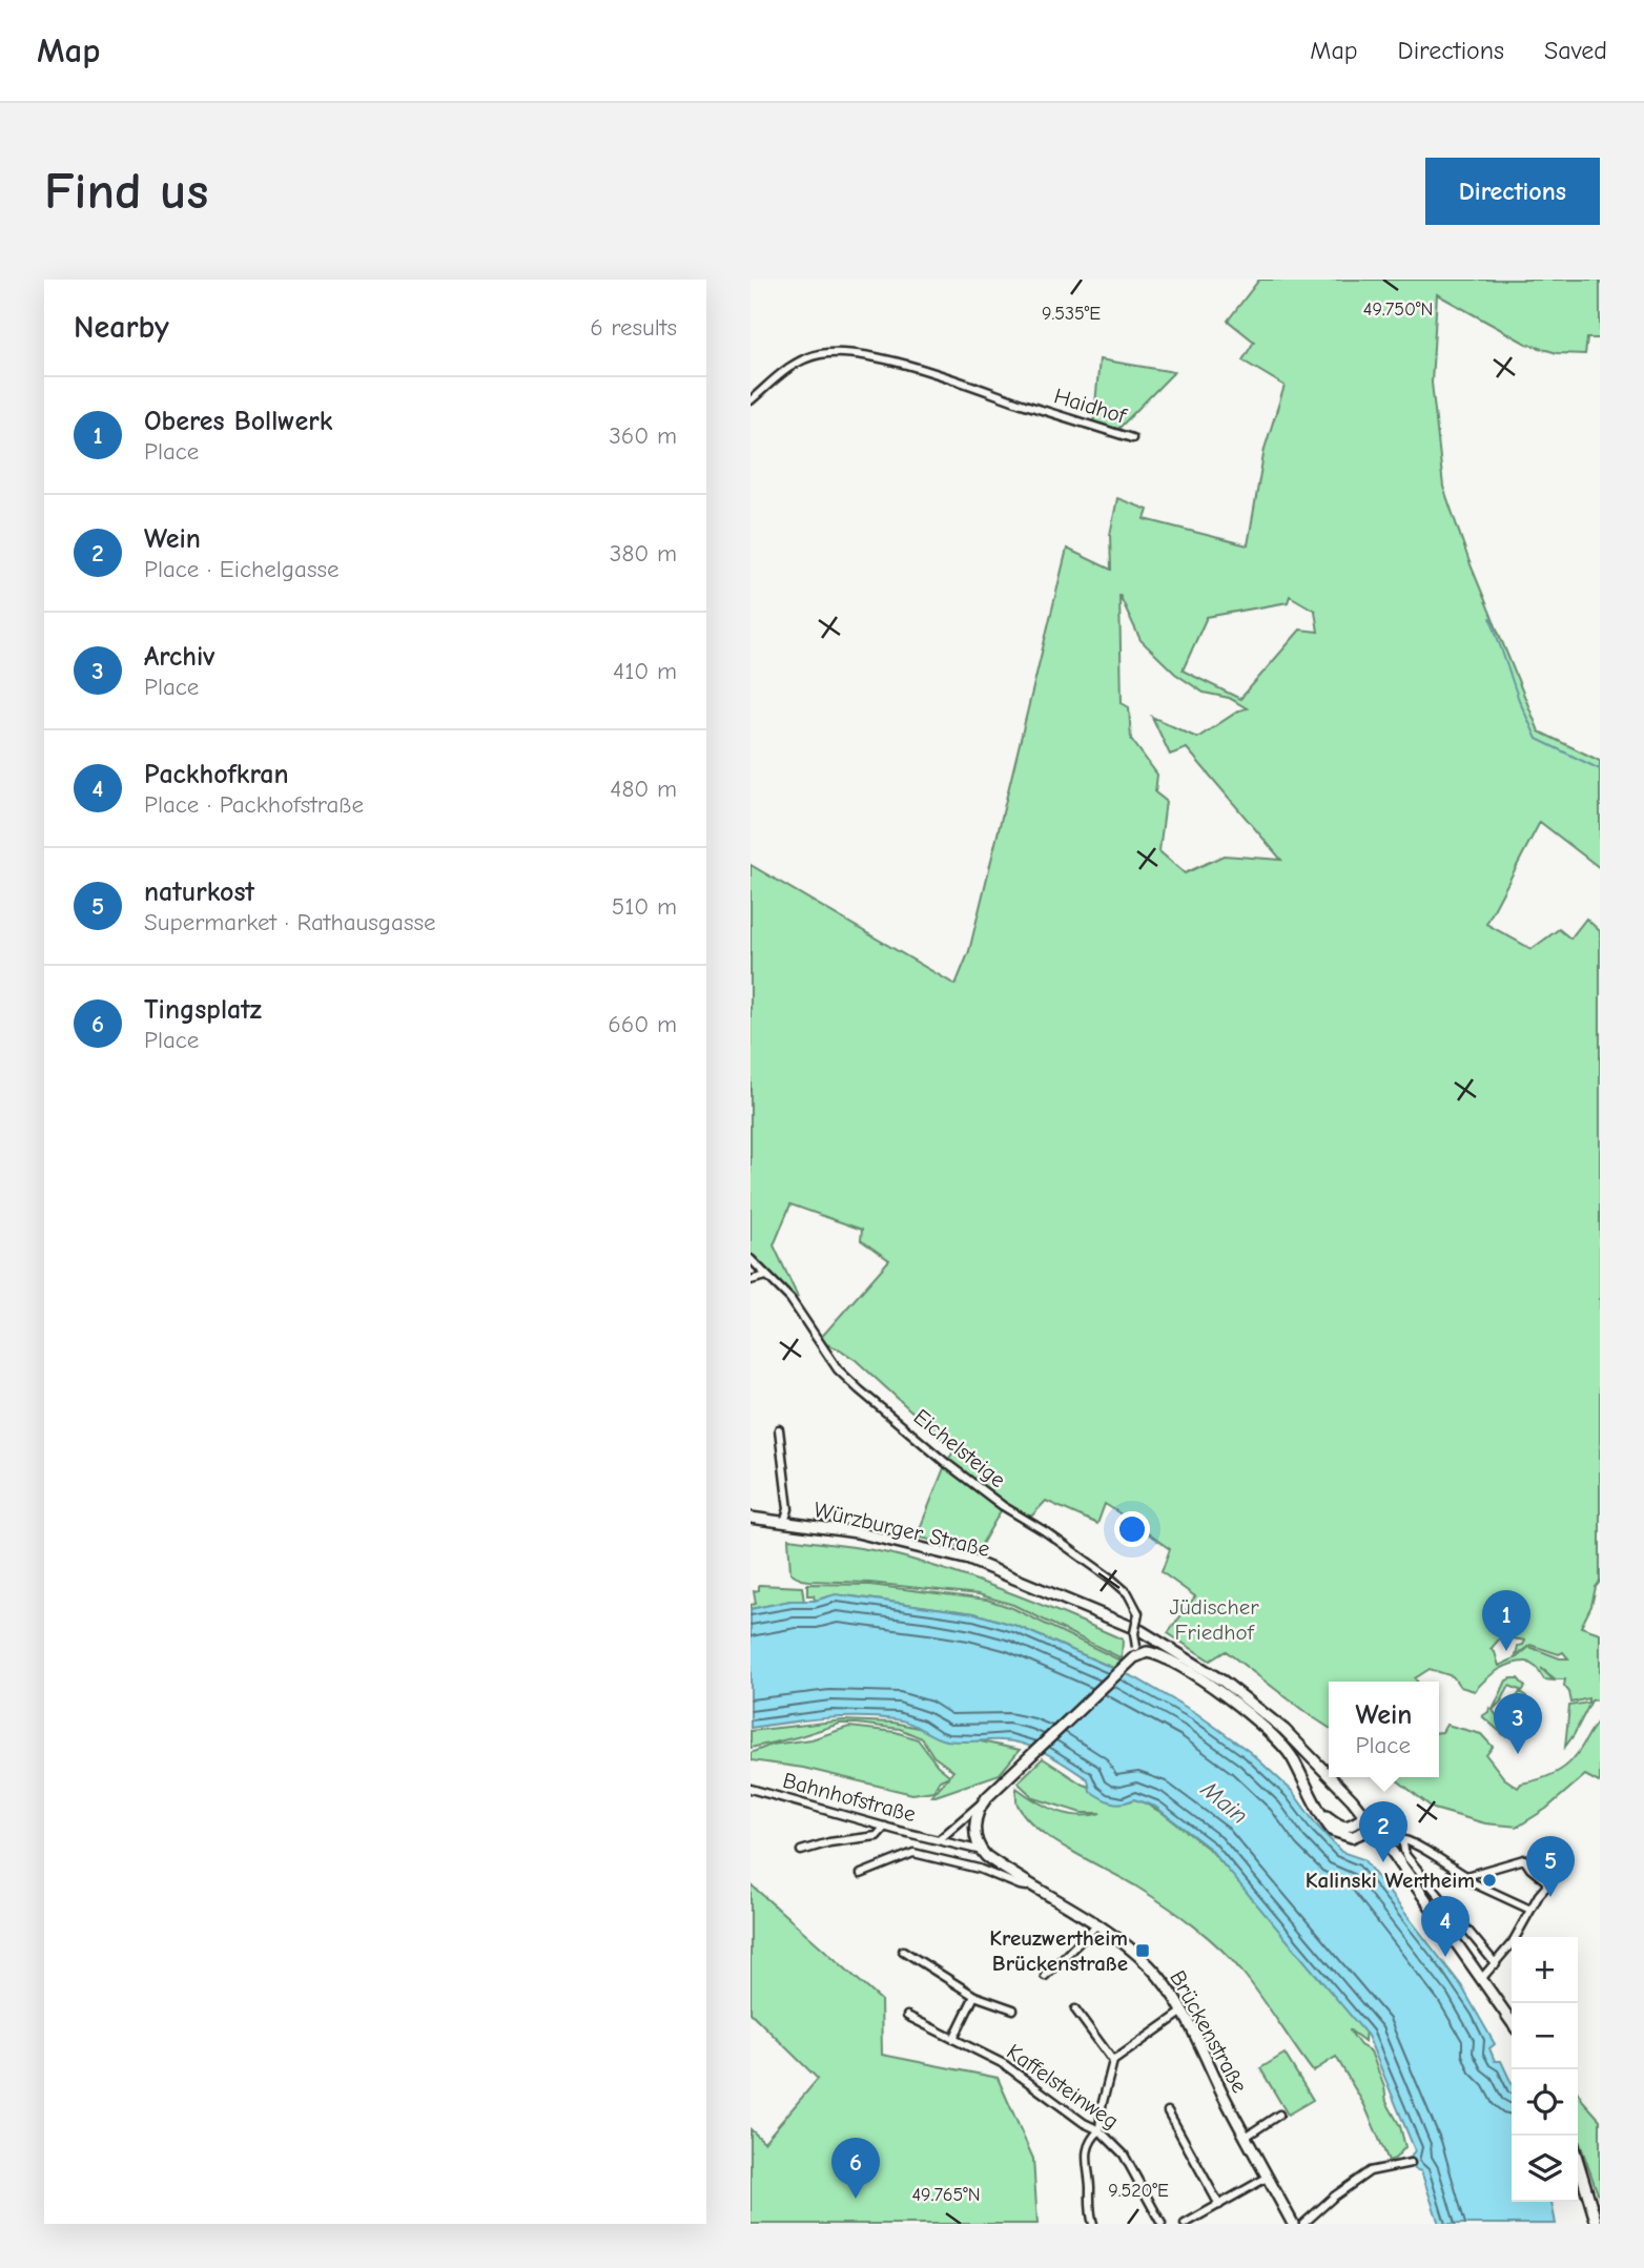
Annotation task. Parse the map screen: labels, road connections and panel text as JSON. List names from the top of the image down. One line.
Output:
{"streets":{"street":["Haidhof","Eichelsteige","Würzburger Straße","Bahnhofstraße","Brückenstraße","Kaffelsteinweg"]},"crossings":[["Bahnhofstraße","Brückenstraße"]],"water":["Main"],"parks":["Jüdischer Friedhof"],"places":{"other":["Kalinski Wertheim"],"transit":["Kreuzwertheim Brückenstraße"]},"page":{"header":"Map","nav":["Map","Directions","Saved"],"buttons":"Directions","title":"Find us","heading":["Nearby","6 results"],"list":[{"mark":"1","name":"Oberes Bollwerk","note":"Place","value":"360 m"},{"mark":"2","name":"Wein","note":"Place · Eichelgasse","value":"380 m"},{"mark":"3","name":"Archiv","note":"Place","value":"410 m"},{"mark":"4","name":"Packhofkran","note":"Place · Packhofstraße","value":"480 m"},{"mark":"5","name":"naturkost","note":"Supermarket · Rathausgasse","value":"510 m"},{"mark":"6","name":"Tingsplatz","note":"Place","value":"660 m"}],"pins":["1","3","2","5","4","6"],"popup":["Wein","Place"],"map_buttons":["+","−"]},"coordinates":["49.750°N","9.535°E","9.520°E","49.765°N"]}
